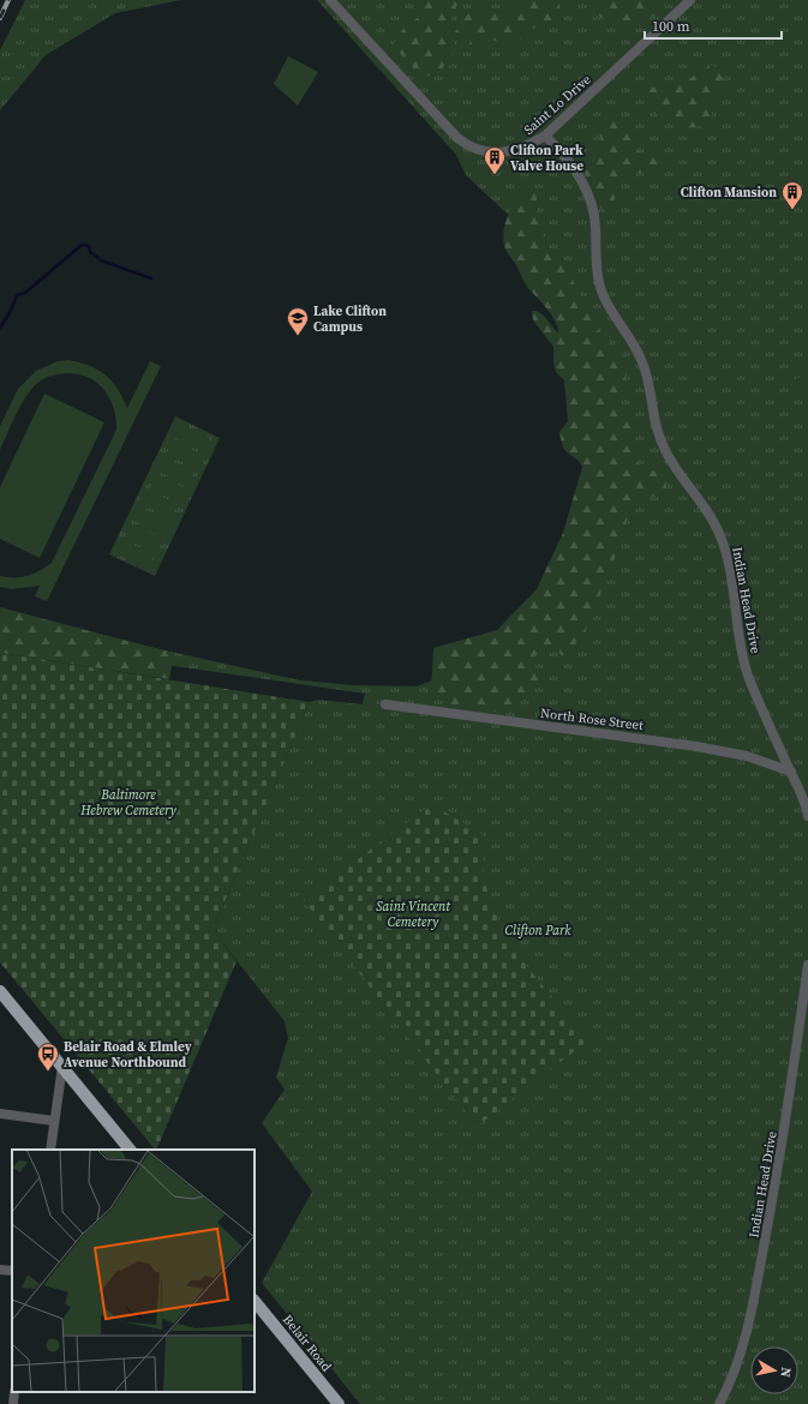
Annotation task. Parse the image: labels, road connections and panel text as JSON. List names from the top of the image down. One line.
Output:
{"streets":{"main road":["Belair Road"],"street":["Saint Lo Drive","Indian Head Drive","North Rose Street"]},"crossings":[["Saint Lo Drive","Indian Head Drive"],["Indian Head Drive","North Rose Street"]],"parks":["Baltimore Hebrew Cemetery","Saint Vincent Cemetery","Clifton Park"],"places":{"building":["Clifton Park Valve House","Clifton Mansion"],"school or university":["Lake Clifton Campus"],"bus stop":["Belair Road & Elmley Avenue Northbound"]},"scale_bar":"100 m","north":"right"}
